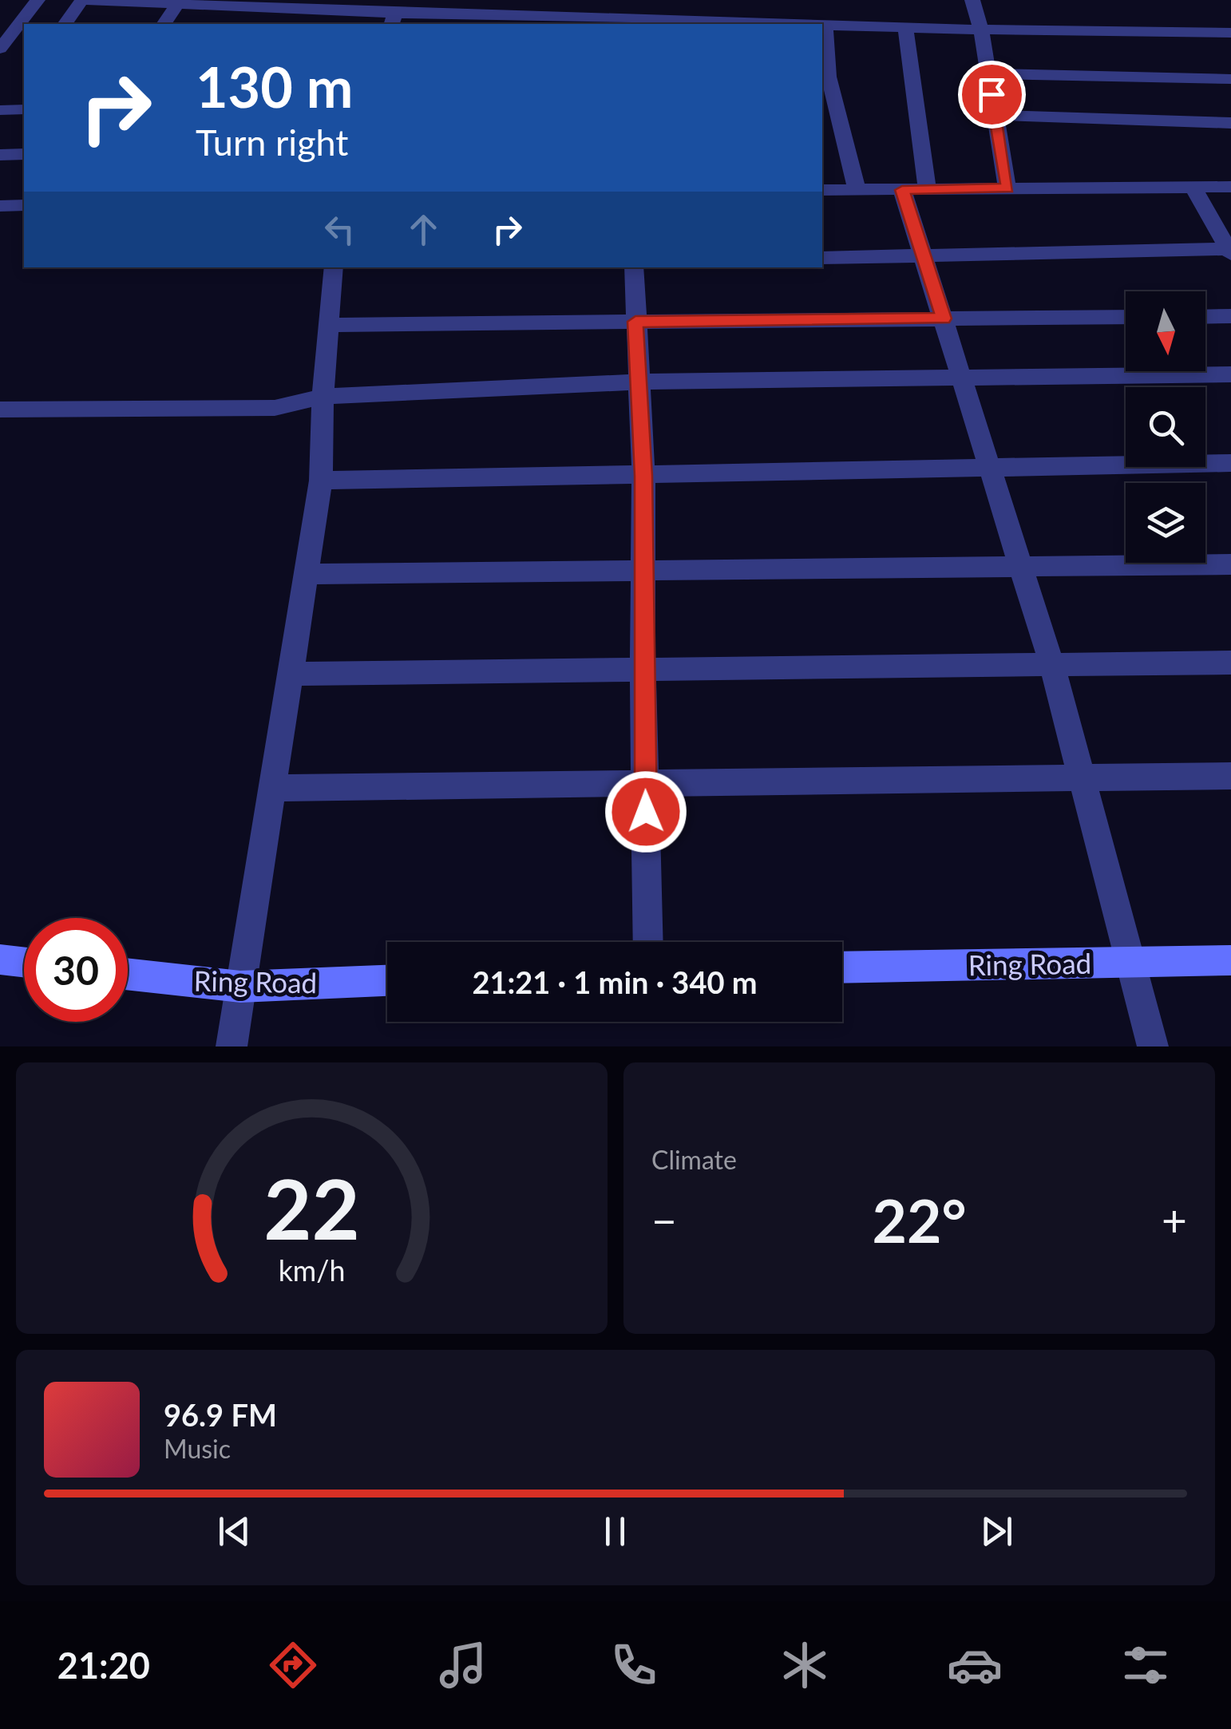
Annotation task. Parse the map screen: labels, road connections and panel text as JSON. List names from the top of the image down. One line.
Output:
{"streets":{"main road":["Ring Road"]},"north":"bottom","page":{"turn":["130 m","Turn right"],"limit":"30","trip":"21:21 · 1 min · 340 m","tile":"Climate","heat":["−","22°","+"],"song":["96.9 FM","Music"],"tabs":"21:20","gauge":["22","km/h"]}}
